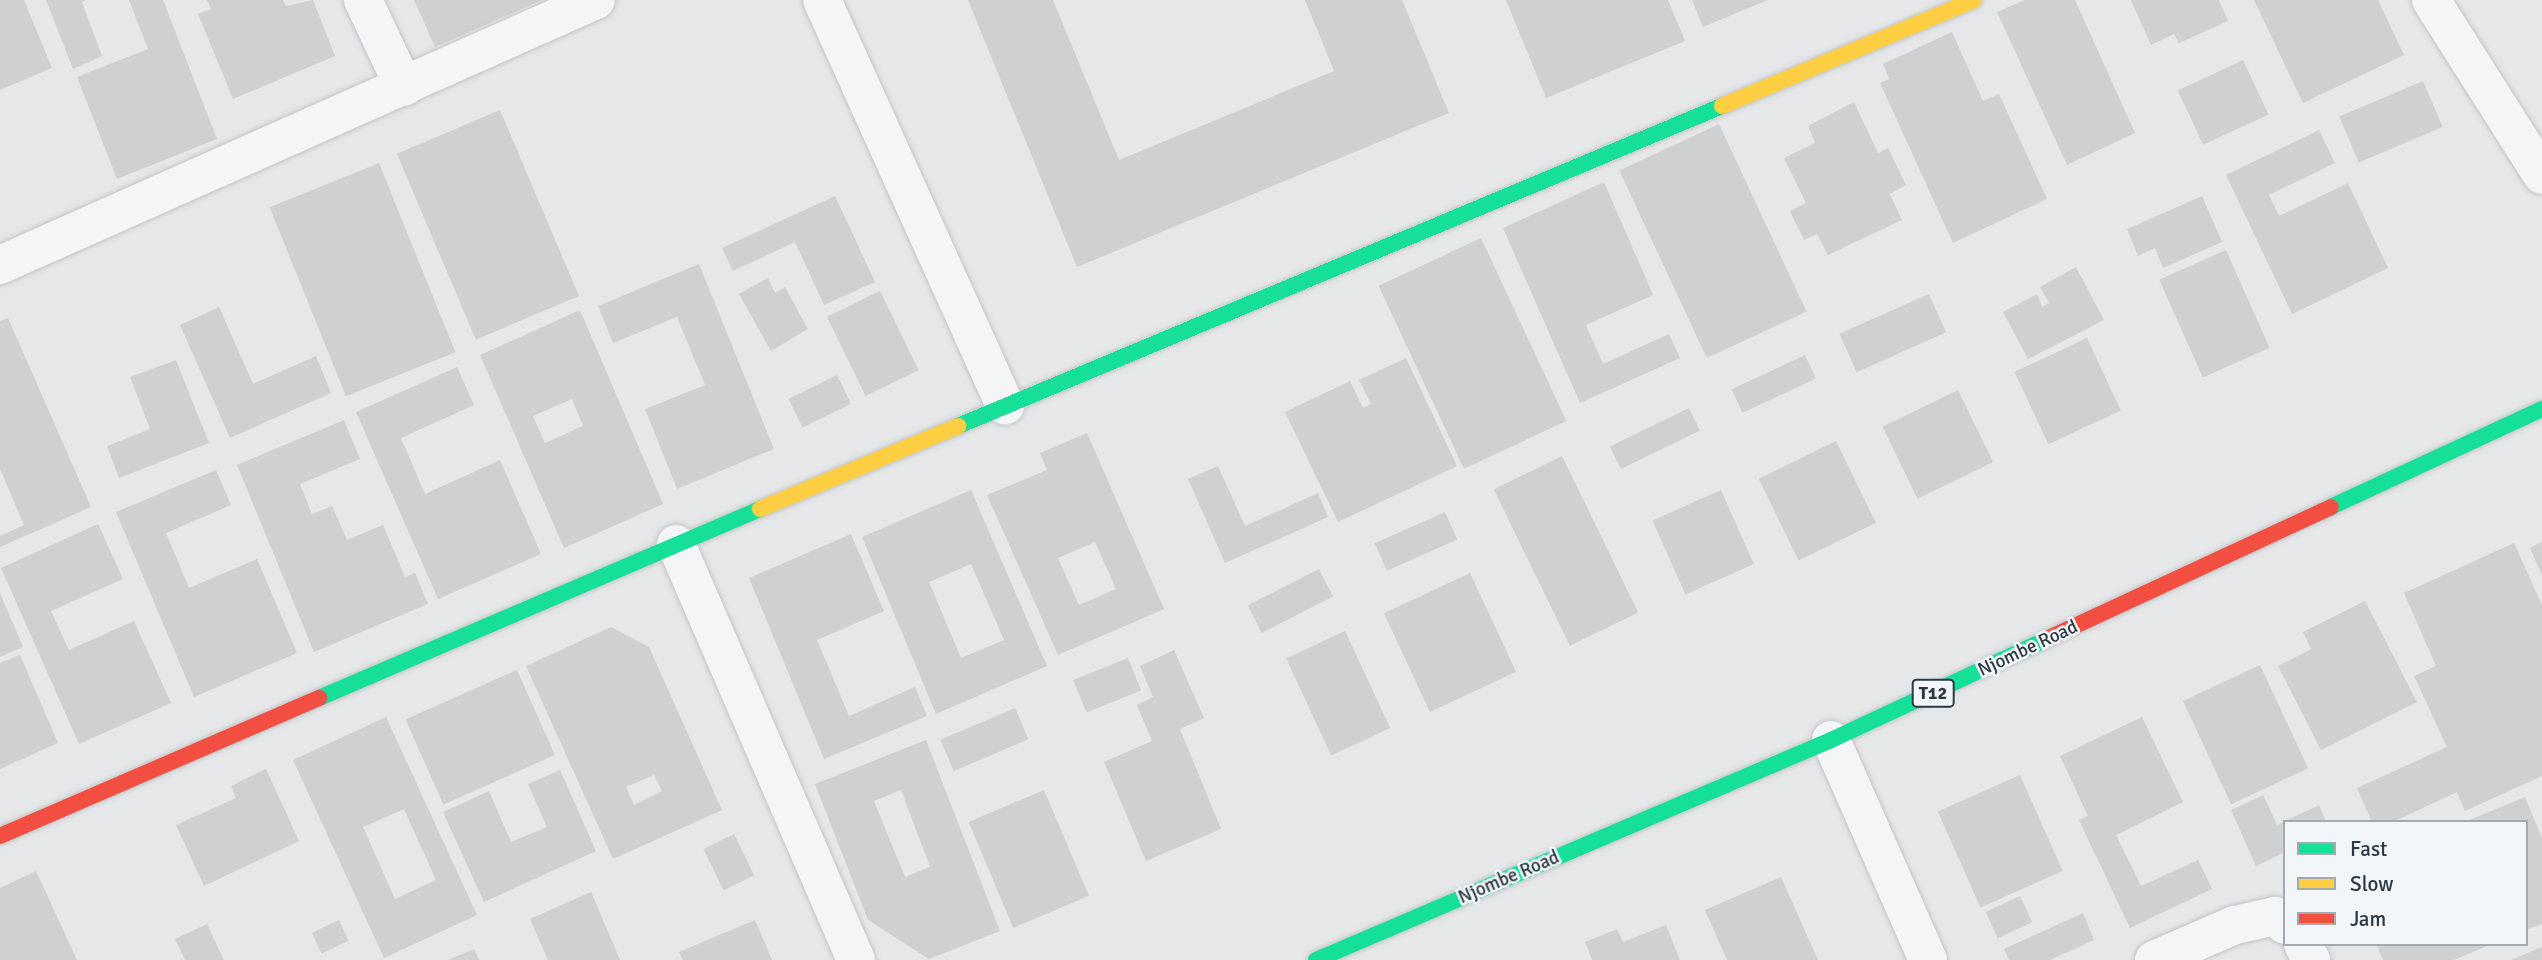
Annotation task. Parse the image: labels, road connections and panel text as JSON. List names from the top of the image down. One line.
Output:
{"streets":{"main road":["Njombe Road","T12"]},"legend":["Fast","Slow","Jam"]}
